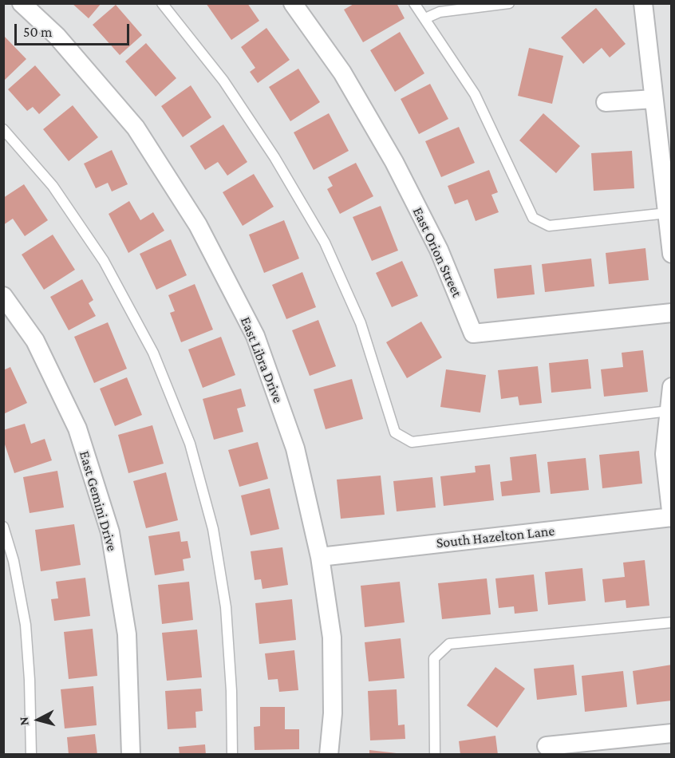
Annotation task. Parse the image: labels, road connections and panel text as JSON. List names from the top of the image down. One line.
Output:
{"streets":{"street":["East Orion Street","East Libra Drive","East Gemini Drive","South Hazelton Lane"]},"crossings":[["East Libra Drive","South Hazelton Lane"]],"scale_bar":"50 m","north":"left"}
